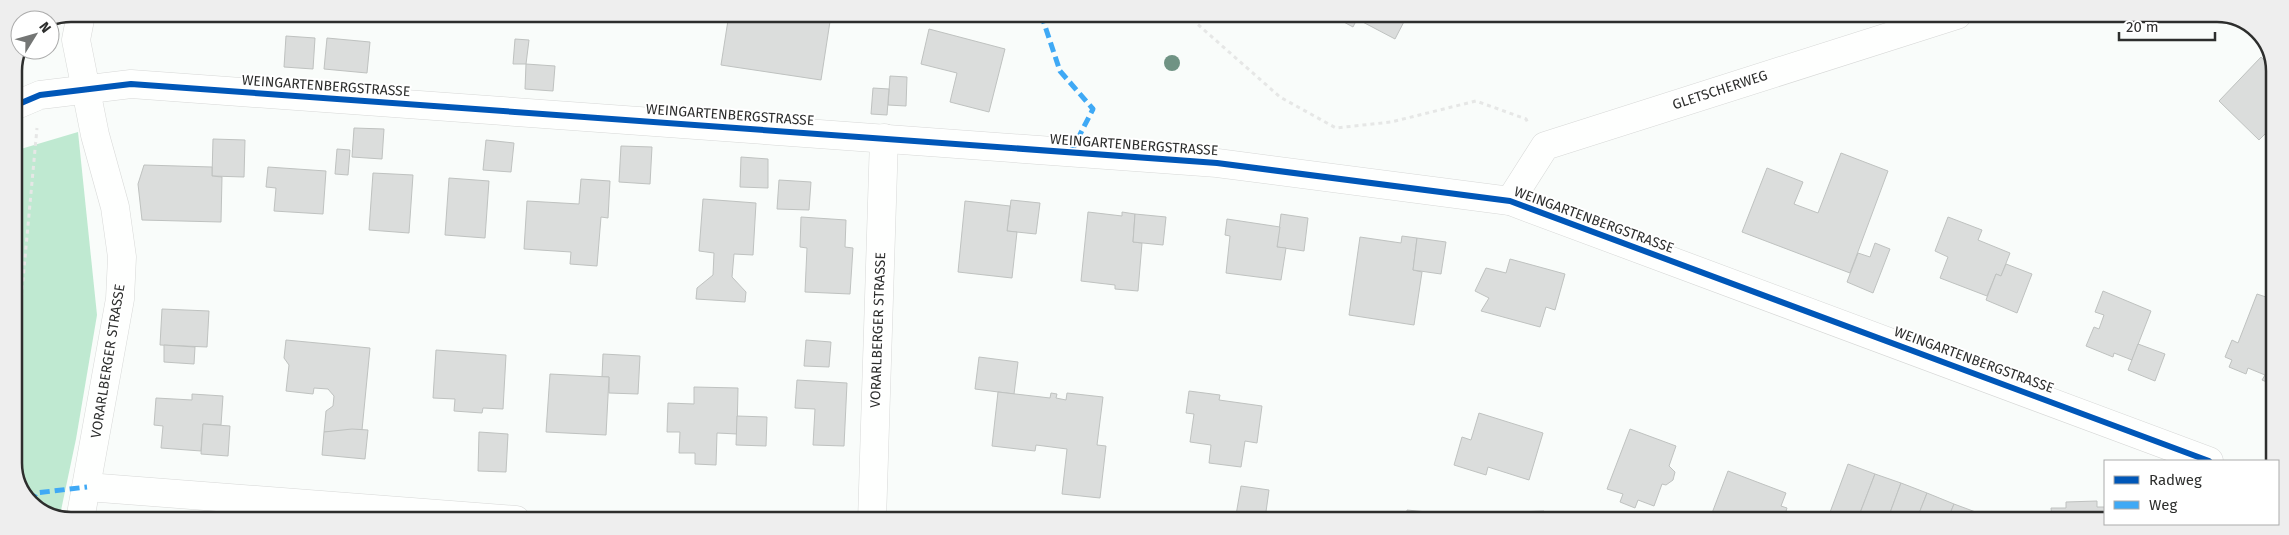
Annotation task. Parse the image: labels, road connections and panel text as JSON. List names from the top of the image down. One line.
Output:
{"streets":{"street":["WEINGARTENBERGSTRASSE","GLETSCHERWEG","VORARLBERGER STRASSE"]},"crossings":[["WEINGARTENBERGSTRASSE","VORARLBERGER STRASSE"]],"legend":["Radweg","Weg"],"scale_bar":"20 m","north":"top right"}
